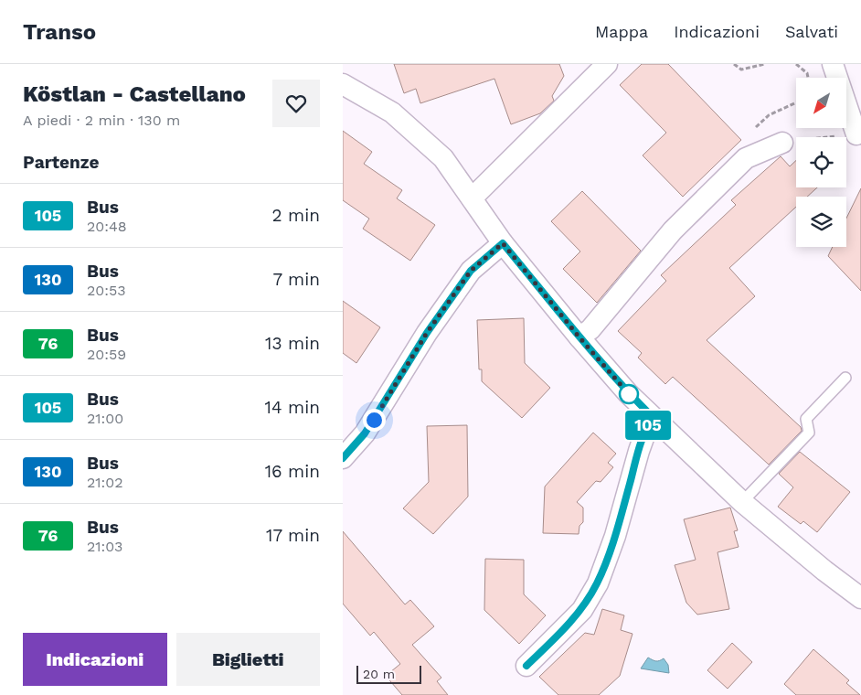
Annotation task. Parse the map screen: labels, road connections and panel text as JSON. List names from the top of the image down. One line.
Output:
{"lines":["bus line 105"],"scale_bar":"20 m","north":"bottom left","page":{"header":"Transo","nav":["Mappa","Indicazioni","Salvati"],"heading":[["Köstlan - Castellano","A piedi · 2 min · 130 m"],"Partenze"],"on_map":"105","list":[{"mark":"105","name":"Bus","note":"20:48","value":"2 min"},{"mark":"130","name":"Bus","note":"20:53","value":"7 min"},{"mark":"76","name":"Bus","note":"20:59","value":"13 min"},{"mark":"105","name":"Bus","note":"21:00","value":"14 min"},{"mark":"130","name":"Bus","note":"21:02","value":"16 min"},{"mark":"76","name":"Bus","note":"21:03","value":"17 min"}],"buttons":["Indicazioni","Biglietti"],"scale":"20 m"}}
